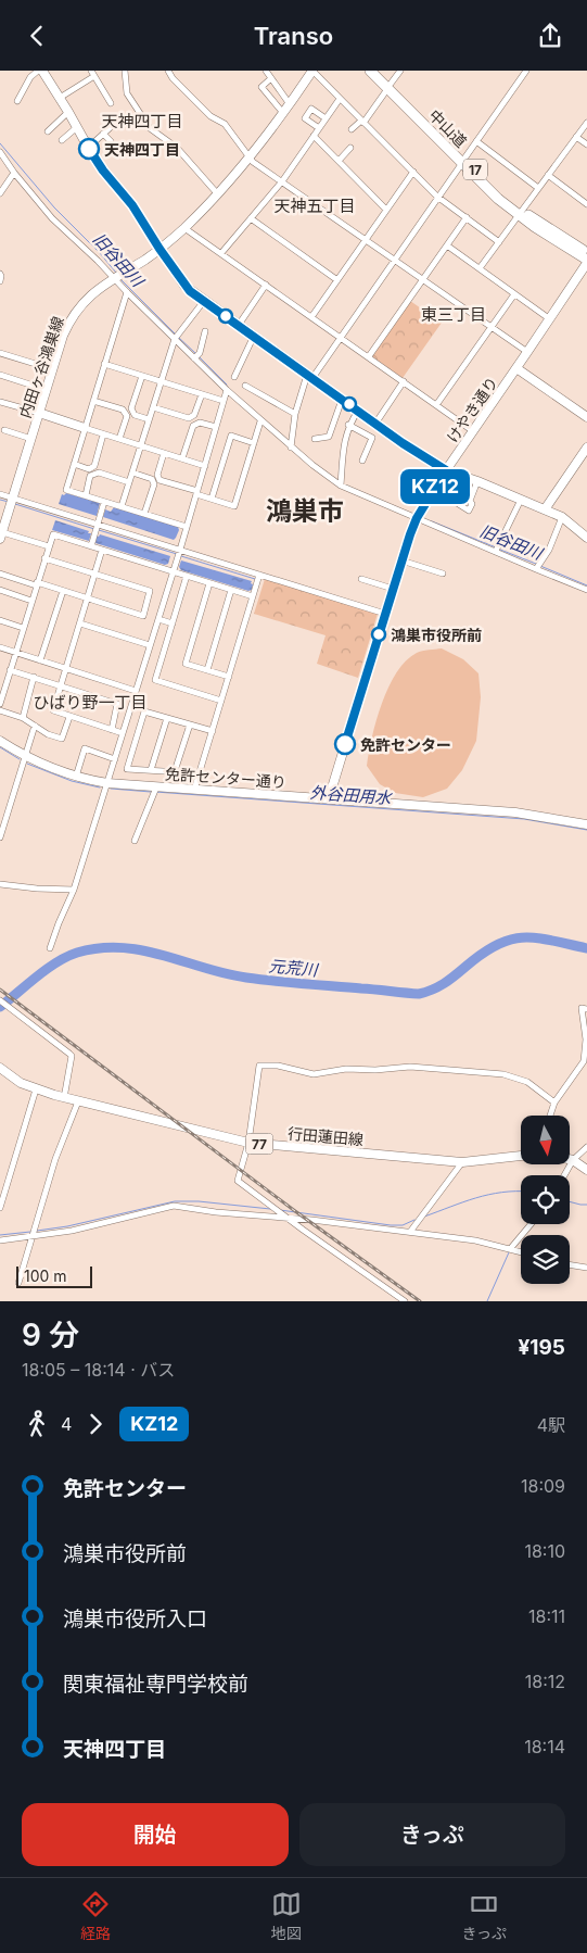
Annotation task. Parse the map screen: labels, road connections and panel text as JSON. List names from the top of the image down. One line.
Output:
{"streets":{"highway":["中山道","17"],"street":["内田ヶ谷鴻巣線","けやき通り","免許センター通り","行田蓮田線","77"]},"crossings":[["中山道","けやき通り"],["けやき通り","免許センター通り"]],"districts":["天神四丁目","天神五丁目","東三丁目","鴻巣市","ひばり野一丁目"],"water":["旧谷田川","外谷田用水","元荒川"],"places":["天神四丁目","鴻巣市役所前","免許センター"],"lines":["bus line KZ12"],"scale_bar":"100 m","north":"bottom","page":{"header":"Transo","on_map":"KZ12","scale":"100 m","heading":["9 分","18:05 – 18:14 · バス","¥195"],"legs":["4","KZ12","4駅"],"list":[{"name":"免許センター","value":"18:09"},{"name":"鴻巣市役所前","value":"18:10"},{"name":"鴻巣市役所入口","value":"18:11"},{"name":"関東福祉専門学校前","value":"18:12"},{"name":"天神四丁目","value":"18:14"}],"buttons":["開始","きっぷ"],"tabs":["経路","地図","きっぷ"]}}
